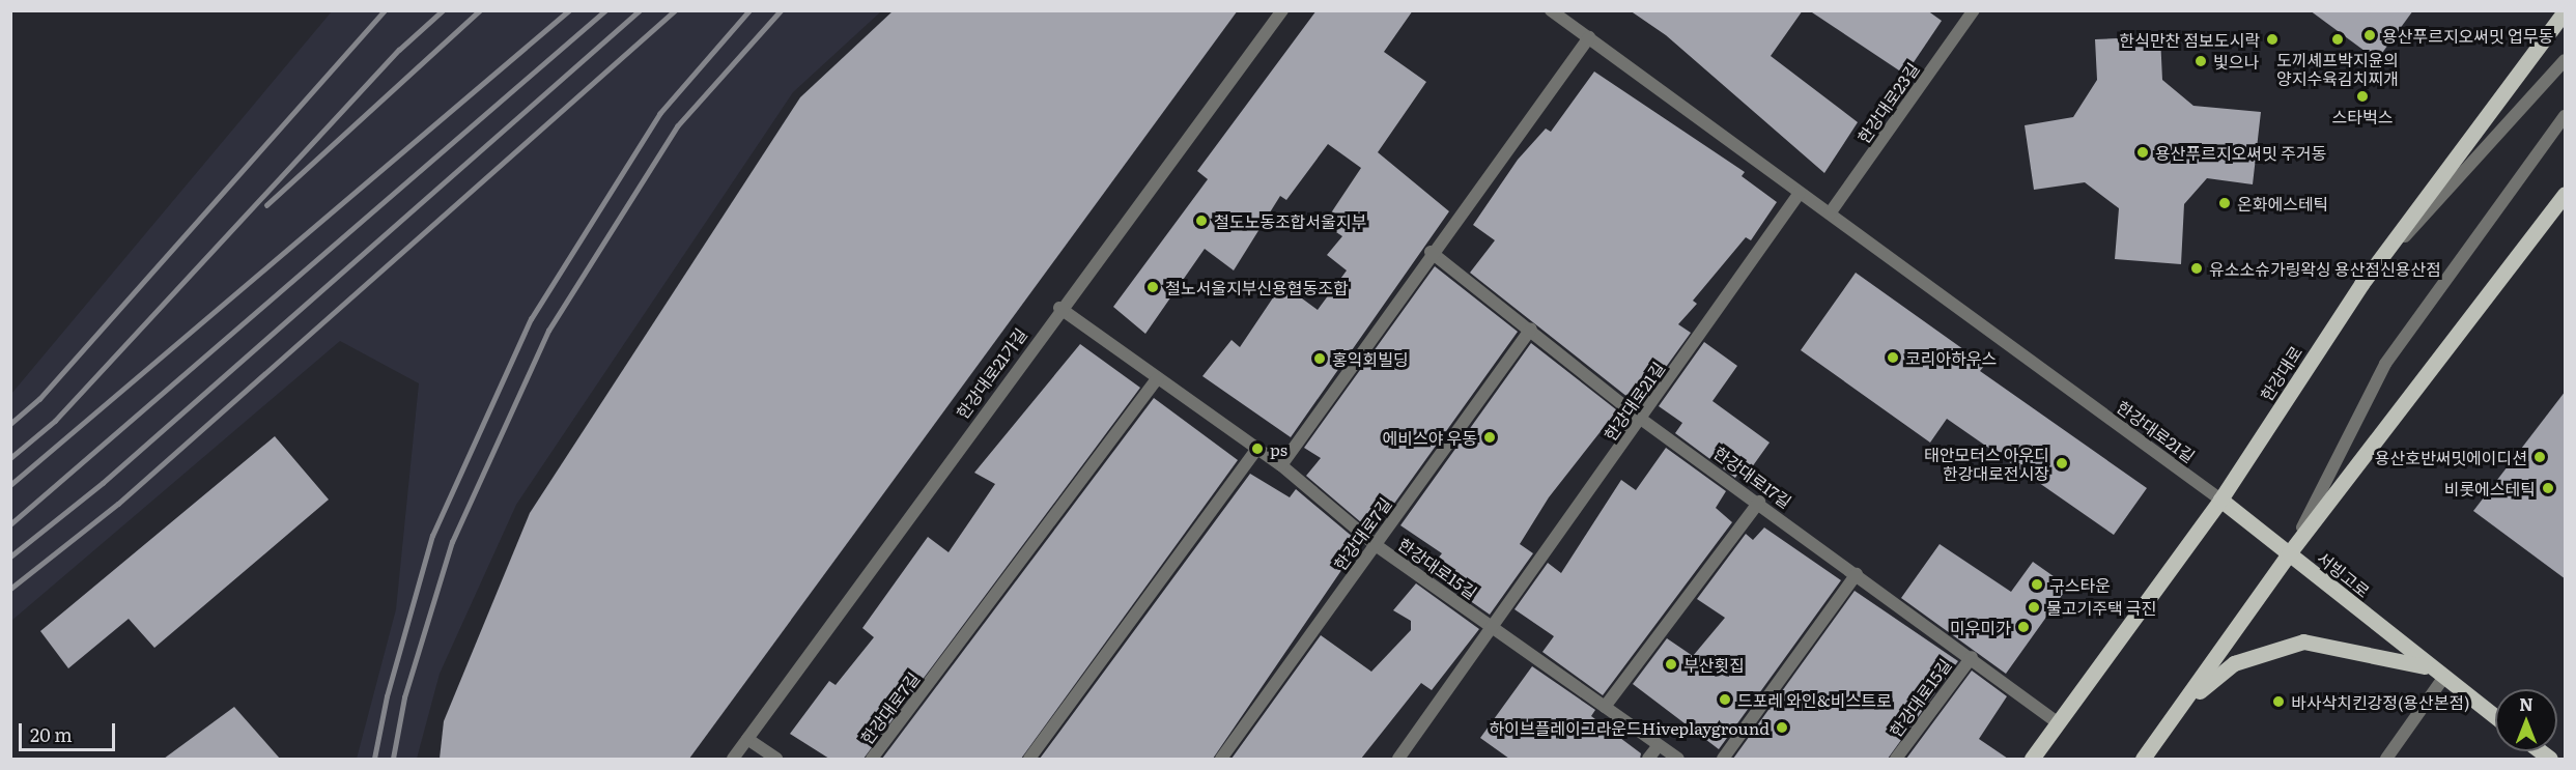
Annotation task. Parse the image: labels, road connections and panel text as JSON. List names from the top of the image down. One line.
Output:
{"streets":{"main road":["한강대로","서빙고로"],"street":["한강대로23길","한강대로21가길","한강대로21길","한강대로17길","한강대로7길","한강대로15길"]},"crossings":[["한강대로23길","한강대로21길"],["한강대로21가길","한강대로15길"],["한강대로","한강대로21길"],["한강대로","한강대로17길"],["한강대로","서빙고로"],["한강대로21길","한강대로17길"],["한강대로21길","한강대로15길"],["한강대로21길","서빙고로"],["한강대로17길","한강대로7길"],["한강대로17길","한강대로15길"],["한강대로7길","한강대로15길"]],"places":["용산푸르지오써밋 업무동","한식만찬 점보도시락","도끼셰프박지윤의 양지수육김치찌개","빛으나","스타벅스","용산푸르지오써밋 주거동","온화에스테틱","철도노동조합서울지부","유소소슈가링왁싱 용산점신용산점","철노서울지부신용협동조합","코리아하우스","홍익회빌딩","에비스야 우동","ps","용산호반써밋에이디션","태안모터스 아우디 한강대로전시장","비롯에스테틱","구스타운","물고기주택 극진","미우미가","부산횟집","드포레 와인&비스트로","바사삭치킨강정(용산본점)","하이브플레이그라운드Hiveplayground"],"scale_bar":"20 m","north":"top"}
